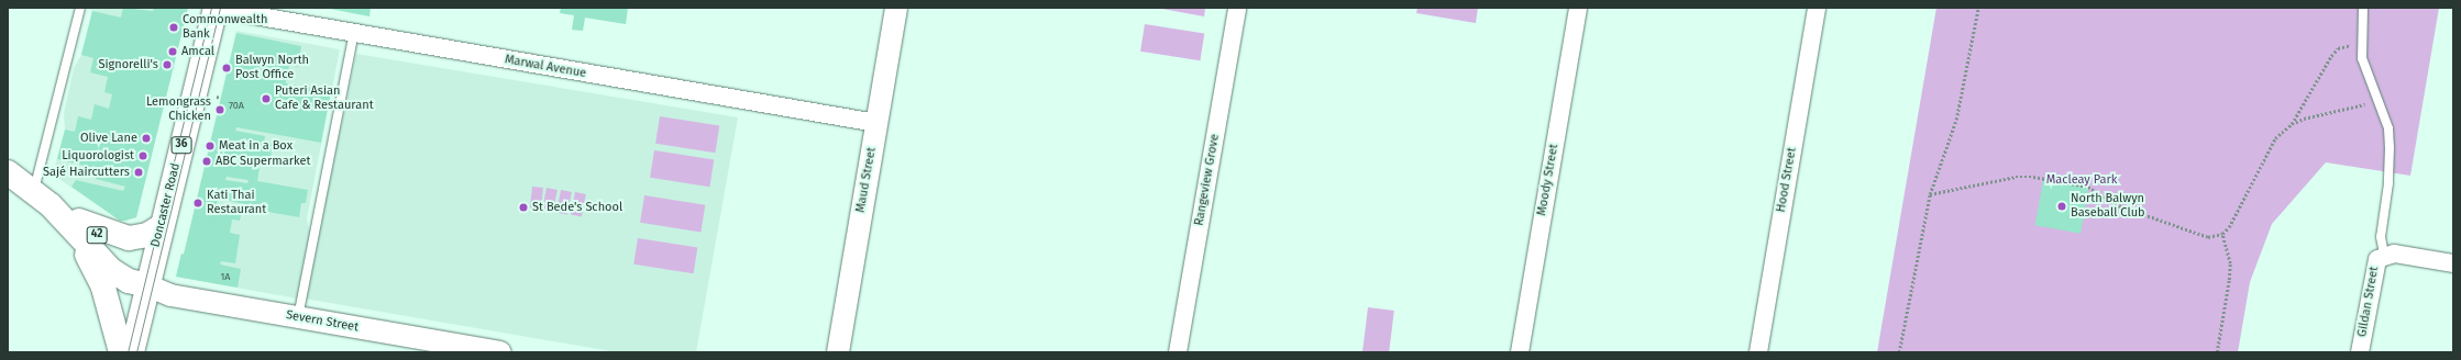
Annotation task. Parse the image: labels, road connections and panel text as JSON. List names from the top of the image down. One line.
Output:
{"streets":{"main road":["36","Doncaster Road","42"],"street":["Marwal Avenue","Maud Street","Rangeview Grove","Moody Street","Hood Street","Gildan Street","Severn Street"]},"crossings":[["Marwal Avenue","Maud Street"],["Marwal Avenue","Doncaster Road"],["Doncaster Road","42"],["Doncaster Road","Severn Street"],["42","Severn Street"]],"parks":["Macleay Park"],"places":["Commonwealth Bank","Amcal","Signorelli's","Balwyn North Post Office","Puteri Asian Cafe & Restaurant","Lemongrass Chicken","Olive Lane","Meat in a Box","Liquorologist","ABC Supermarket","Sajé Haircutters","Kati Thai Restaurant","North Balwyn Baseball Club","St Bede's School"],"house_numbers":["70A","1A"]}
